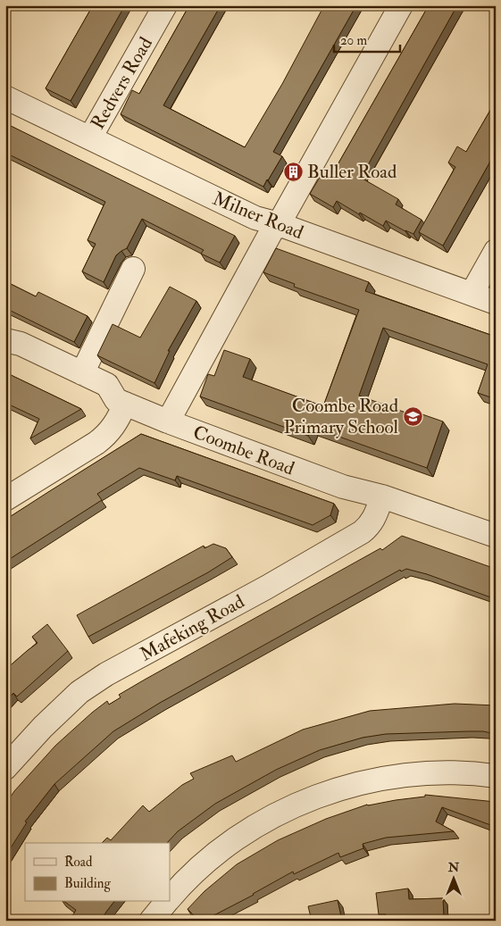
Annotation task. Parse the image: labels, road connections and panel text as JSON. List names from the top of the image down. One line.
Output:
{"streets":{"street":["Redvers Road","Milner Road","Coombe Road","Mafeking Road"]},"crossings":[["Redvers Road","Milner Road"],["Coombe Road","Mafeking Road"]],"places":{"building":["Buller Road"],"school or university":["Coombe Road Primary School"]},"legend":["Road","Building"],"scale_bar":"20 m","north":"top"}
